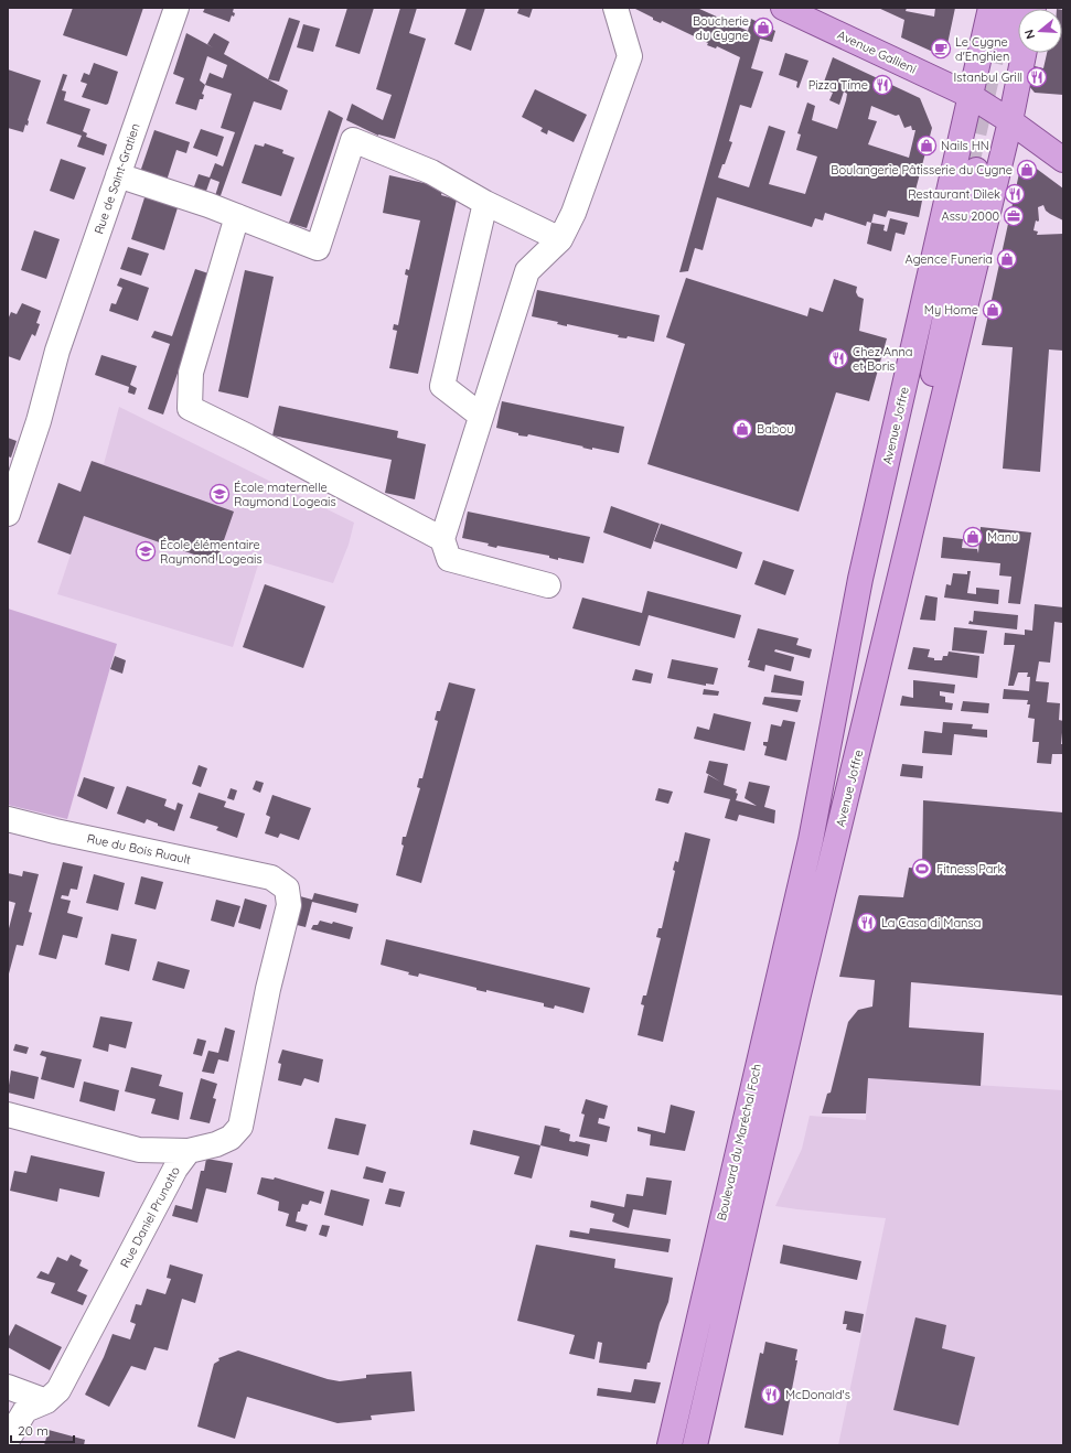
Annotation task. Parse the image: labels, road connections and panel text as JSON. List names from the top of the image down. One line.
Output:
{"streets":{"main road":["Avenue Gallieni","Avenue Joffre","Boulevard du Maréchal Foch"],"street":["Rue de Saint-Gratien","Rue du Bois Ruault","Rue Daniel Prunotto"]},"crossings":[["Avenue Gallieni","Avenue Joffre"],["Avenue Joffre","Boulevard du Maréchal Foch"],["Rue du Bois Ruault","Rue Daniel Prunotto"]],"places":{"shop":["Boucherie du Cygne","Nails HN","Boulangerie Pâtisserie du Cygne","Agence Funeria","My Home","Babou","Manu"],"cafe":["Le Cygne d'Enghien"],"restaurant":["Istanbul Grill","Pizza Time","Restaurant Dilek","Chez Anna et Boris","La Casa di Mansa","McDonald's"],"office":["Assu 2000"],"school or university":["École maternelle Raymond Logeais","École élémentaire Raymond Logeais"],"sports":["Fitness Park"]},"scale_bar":"20 m","north":"left"}
